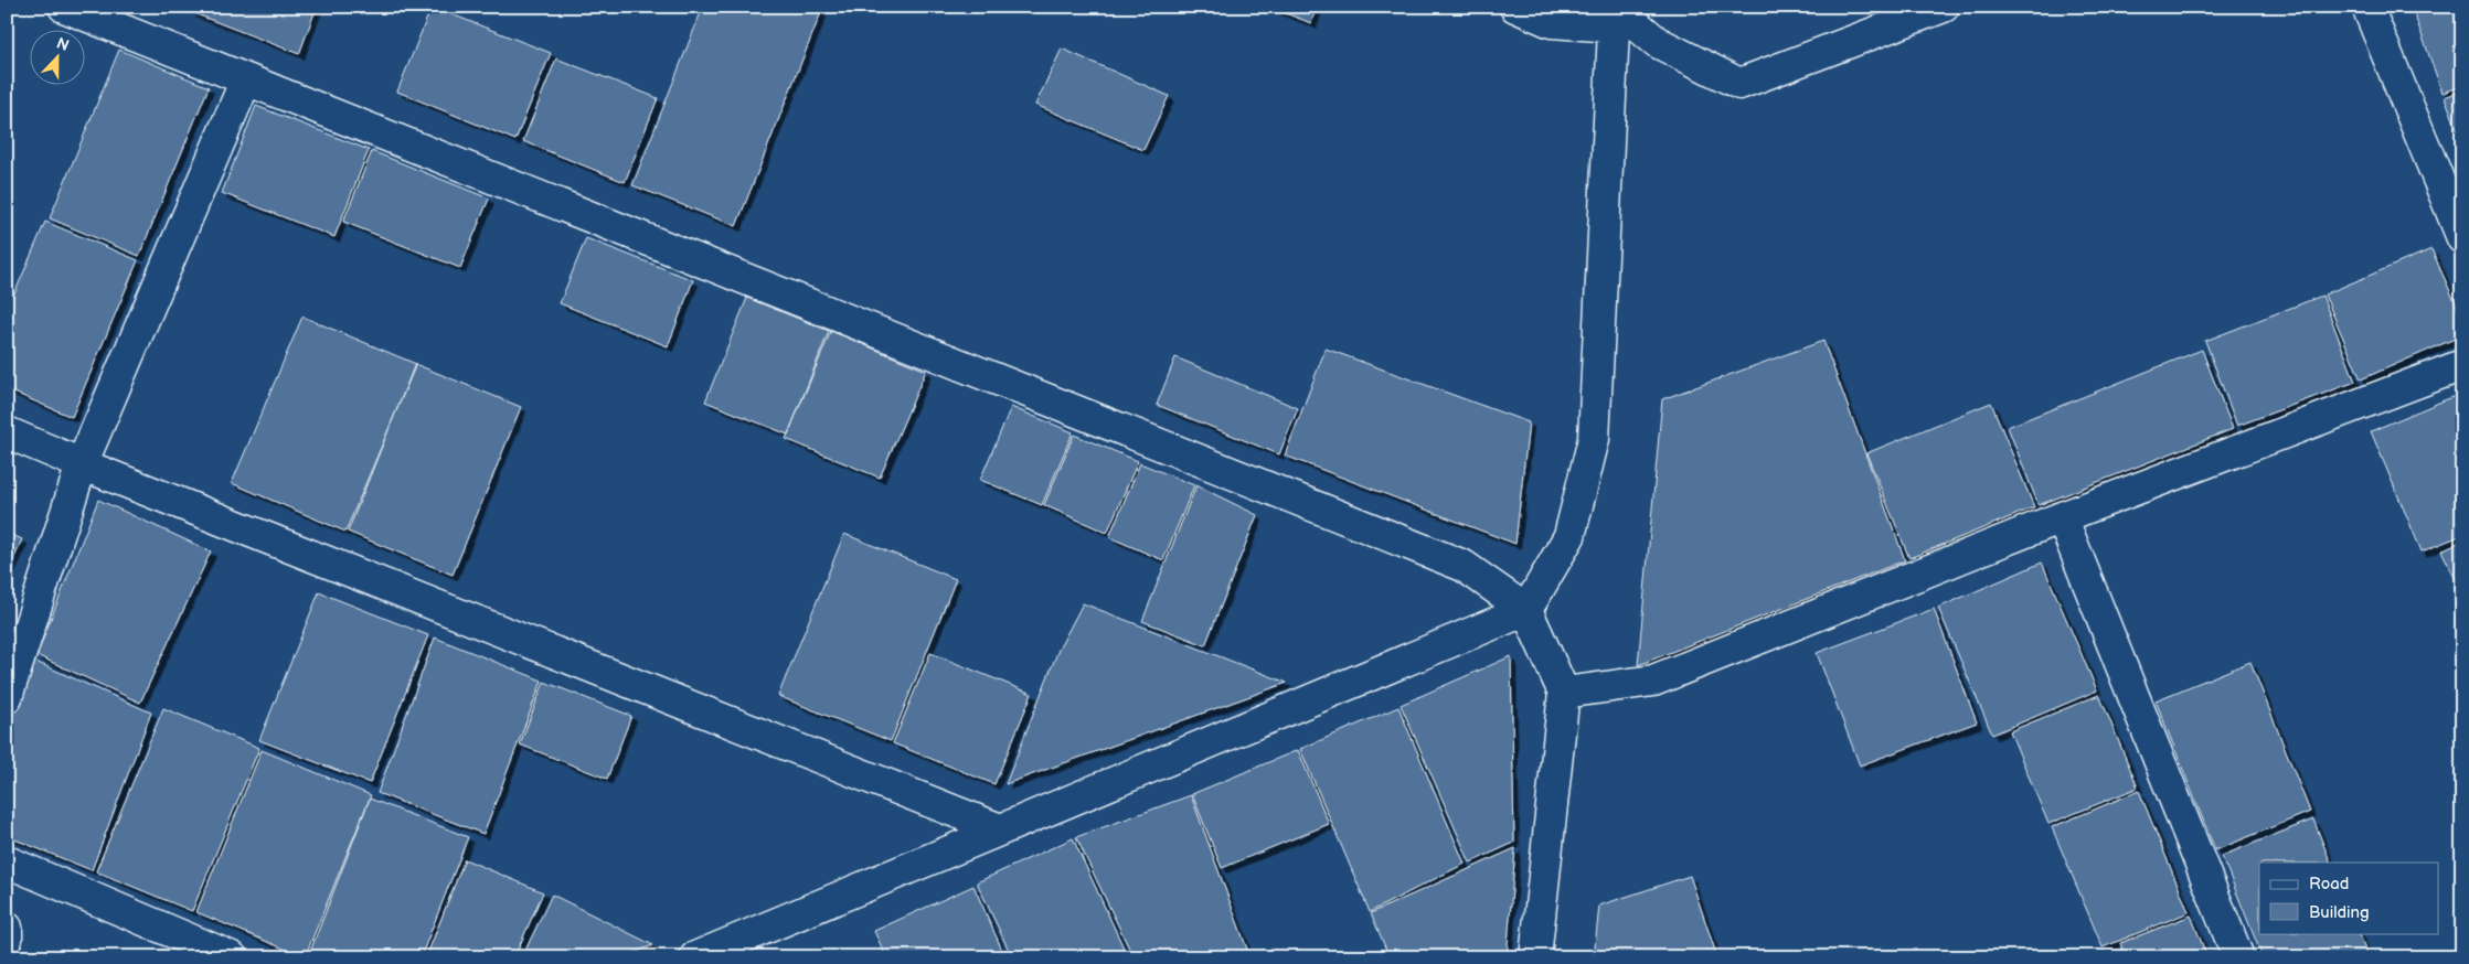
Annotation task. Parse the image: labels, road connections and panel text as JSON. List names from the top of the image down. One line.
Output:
{"legend":["Road","Building"],"north":"top"}
